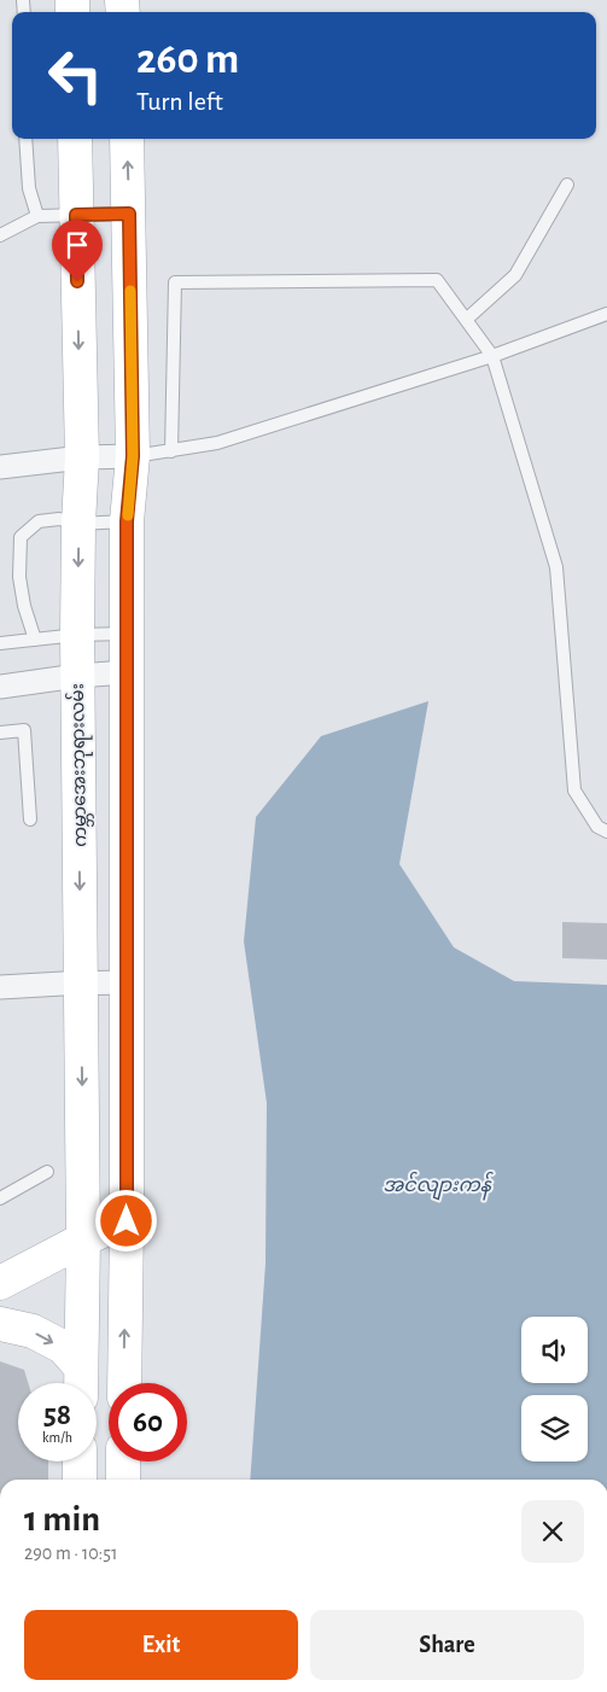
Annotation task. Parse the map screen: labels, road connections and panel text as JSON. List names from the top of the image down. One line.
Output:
{"streets":{"main road":["ကမ္ဘာအေးဘုရားလမ်း"]},"water":["အင်လျားကန်"],"page":{"turn":["260 m","Turn left"],"speed":"58 km/h","limit":"60","heading":["1 min","290 m · 10:51"],"buttons":["Exit","Share"]}}
